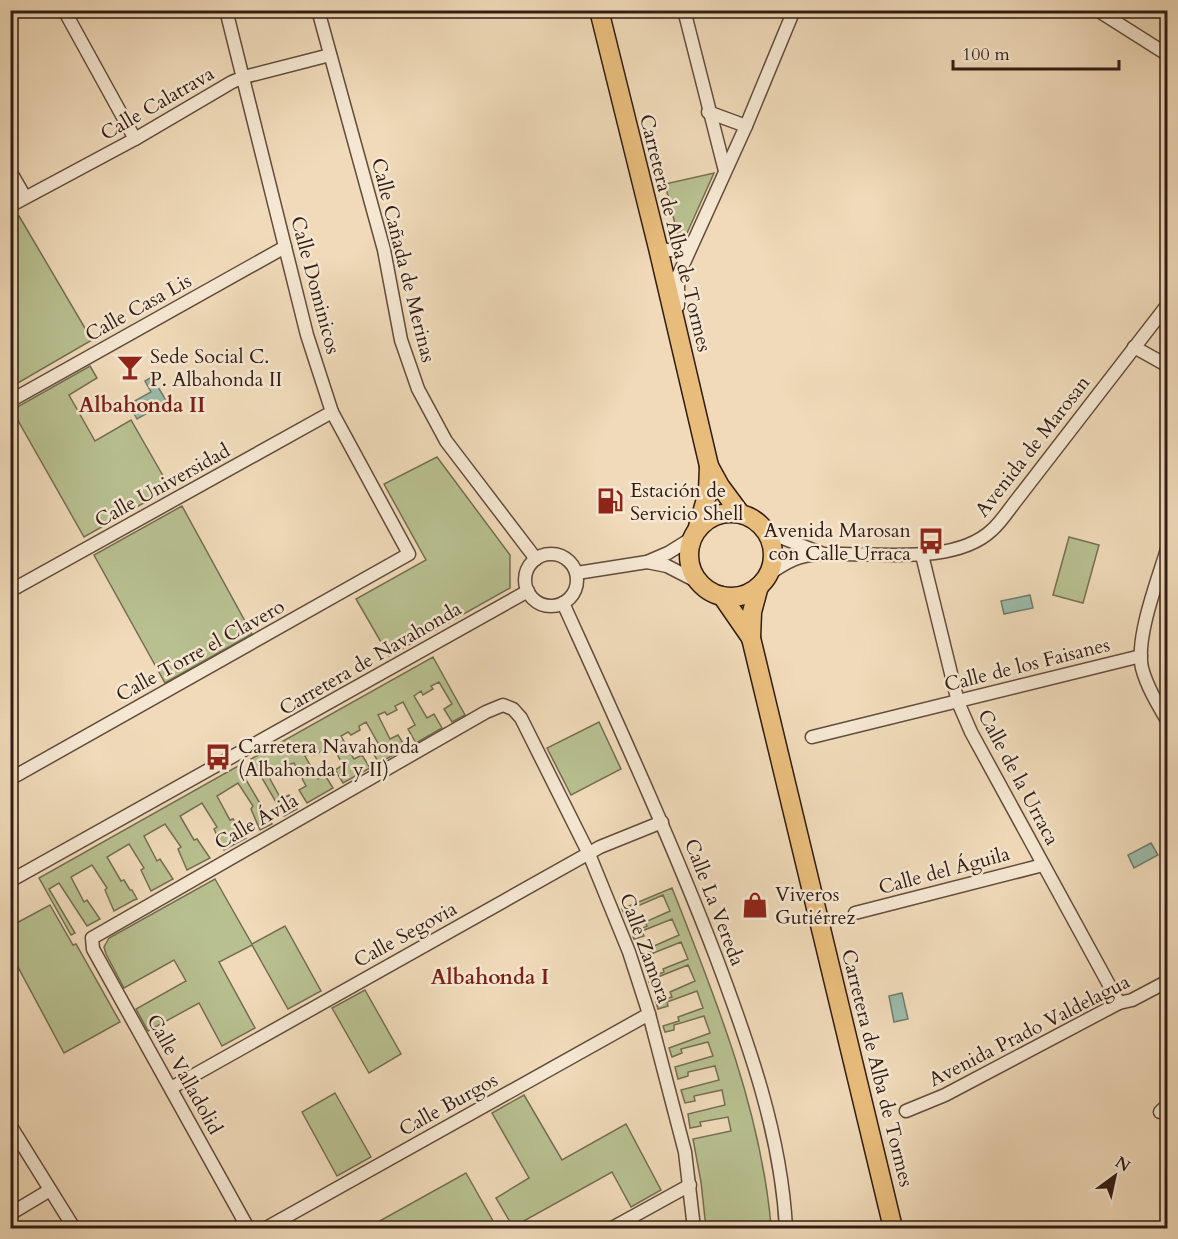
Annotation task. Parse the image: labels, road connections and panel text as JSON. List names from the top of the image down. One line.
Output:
{"streets":{"main road":["Carretera de Alba de Tormes"],"street":["Calle Calatrava","Calle Cañada de Merinas","Calle Dominicos","Calle Casa Lis","Avenida de Marosan","Calle Universidad","Calle Torre el Clavero","Carretera de Navahonda","Calle de los Faisanes","Calle de la Urraca","Calle Ávila","Calle del Águila","Calle La Vereda","Calle Segovia","Calle Zamora","Avenida Prado Valdelagua","Calle Valladolid","Calle Burgos"]},"crossings":[["Calle Calatrava","Calle Cañada de Merinas"],["Calle Calatrava","Calle Dominicos"],["Carretera de Alba de Tormes","Avenida de Marosan"],["Calle Cañada de Merinas","Carretera de Navahonda"],["Calle Cañada de Merinas","Calle La Vereda"],["Calle Dominicos","Calle Casa Lis"],["Calle Dominicos","Calle Universidad"],["Calle Dominicos","Calle Torre el Clavero"],["Avenida de Marosan","Calle de la Urraca"],["Carretera de Navahonda","Calle La Vereda"],["Calle de los Faisanes","Calle de la Urraca"],["Calle de la Urraca","Calle del Águila"],["Calle de la Urraca","Avenida Prado Valdelagua"],["Calle Ávila","Calle Zamora"],["Calle Ávila","Calle Valladolid"],["Calle La Vereda","Calle Segovia"],["Calle Segovia","Calle Zamora"],["Calle Segovia","Calle Valladolid"],["Calle Zamora","Calle Burgos"]],"districts":["Albahonda II","Albahonda I"],"places":{"bar":["Sede Social C. P. Albahonda II"],"fuel station":["Estación de Servicio Shell"],"bus stop":["Avenida Marosan con Calle Urraca","Carretera Navahonda (Albahonda I y II)"],"shop":["Viveros Gutiérrez"]},"scale_bar":"100 m","north":"top right"}
